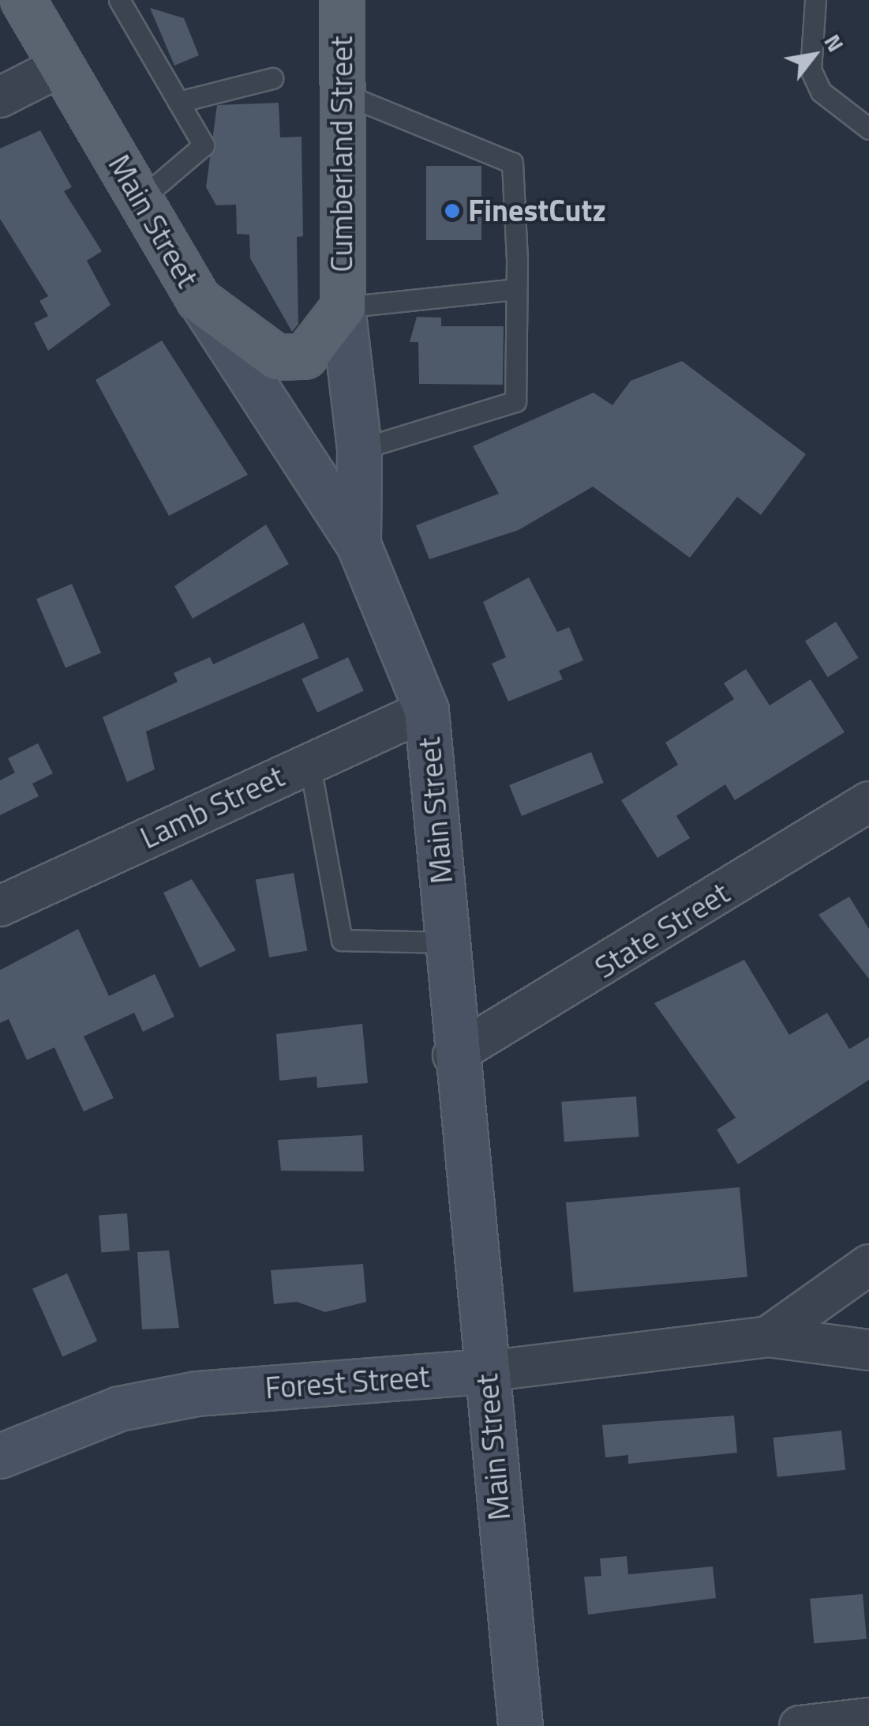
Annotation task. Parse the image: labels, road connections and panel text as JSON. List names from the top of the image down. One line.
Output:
{"streets":{"main road":["Cumberland Street","Main Street","Forest Street"],"street":["Lamb Street","State Street"]},"crossings":[["Cumberland Street","Main Street"],["Main Street","Lamb Street"],["Main Street","State Street"],["Main Street","Forest Street"]],"places":["FinestCutz"],"north":"top right"}
